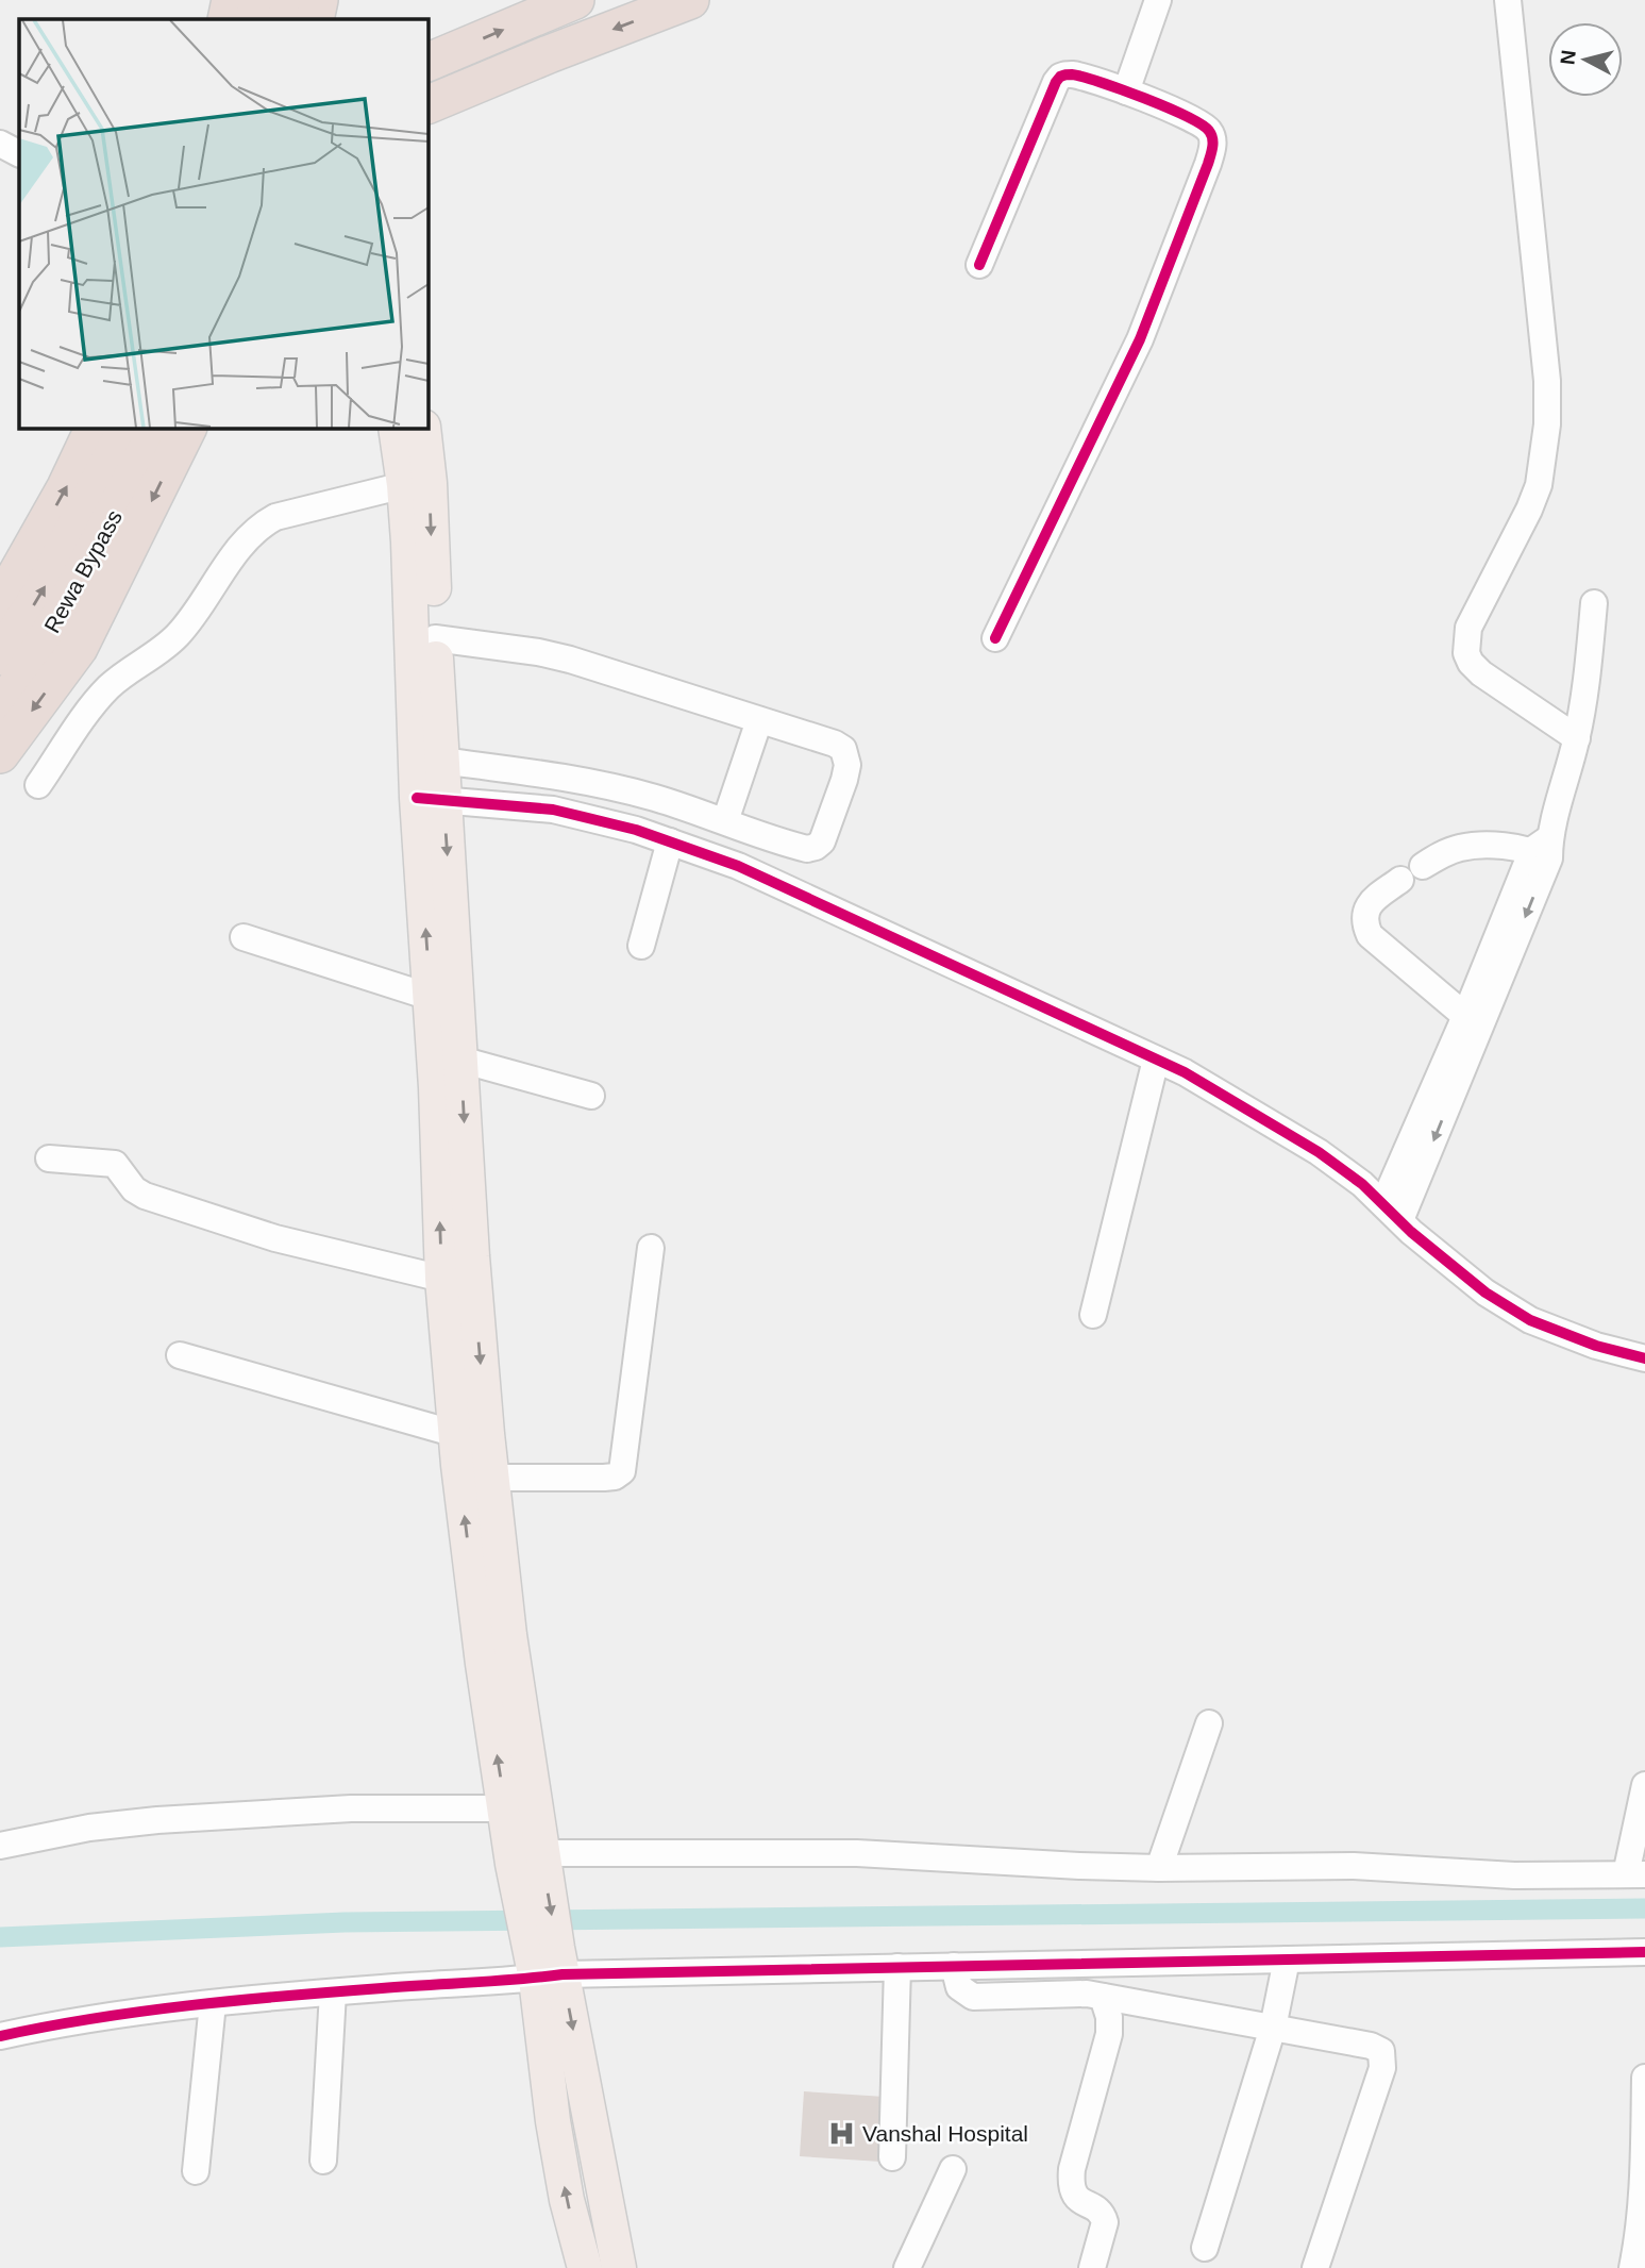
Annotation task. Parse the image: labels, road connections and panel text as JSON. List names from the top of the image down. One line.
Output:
{"streets":{"highway":["Rewa Bypass"]},"places":{"hospital":["Vanshal Hospital"]},"north":"left"}
